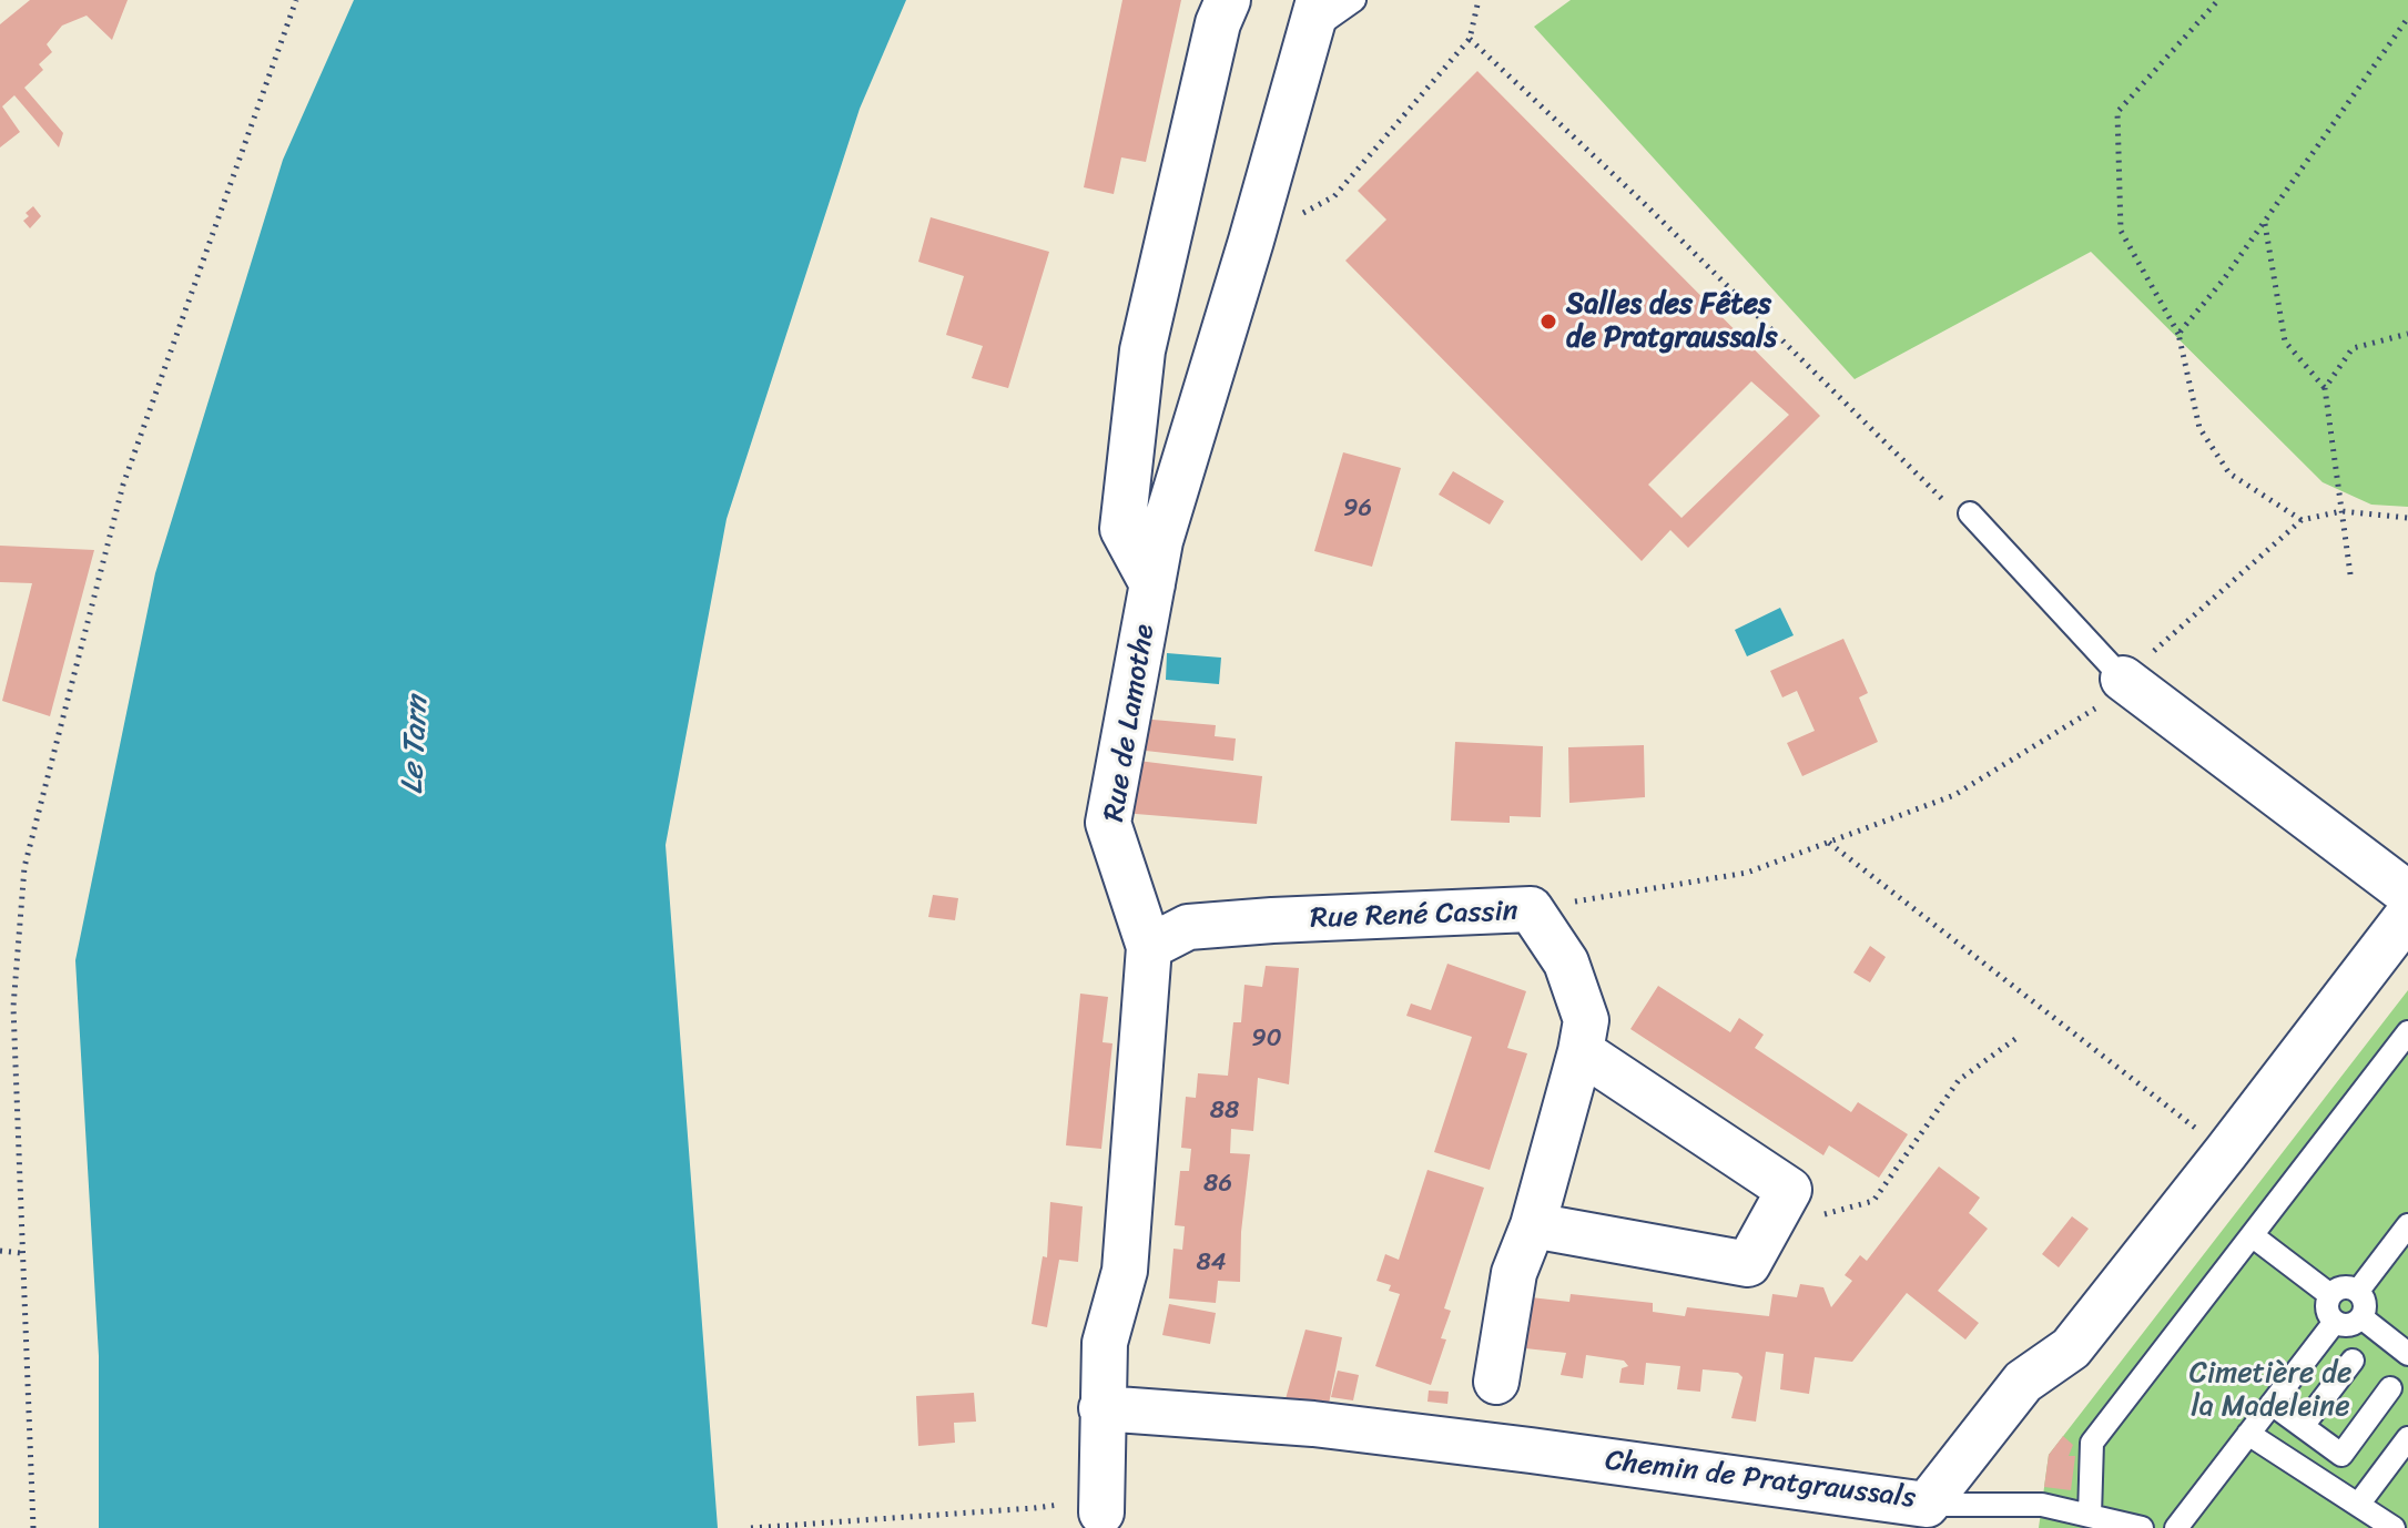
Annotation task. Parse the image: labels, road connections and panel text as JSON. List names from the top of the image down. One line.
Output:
{"streets":{"street":["Rue de Lamothe","Rue René Cassin","Chemin de Pratgraussals"]},"crossings":[["Rue de Lamothe","Rue René Cassin"],["Rue de Lamothe","Chemin de Pratgraussals"]],"water":["Le Tarn"],"parks":["Cimetière de la Madeleine"],"places":["Salles des Fêtes de Pratgraussals"],"house_numbers":["96","90","88","86","84"]}
